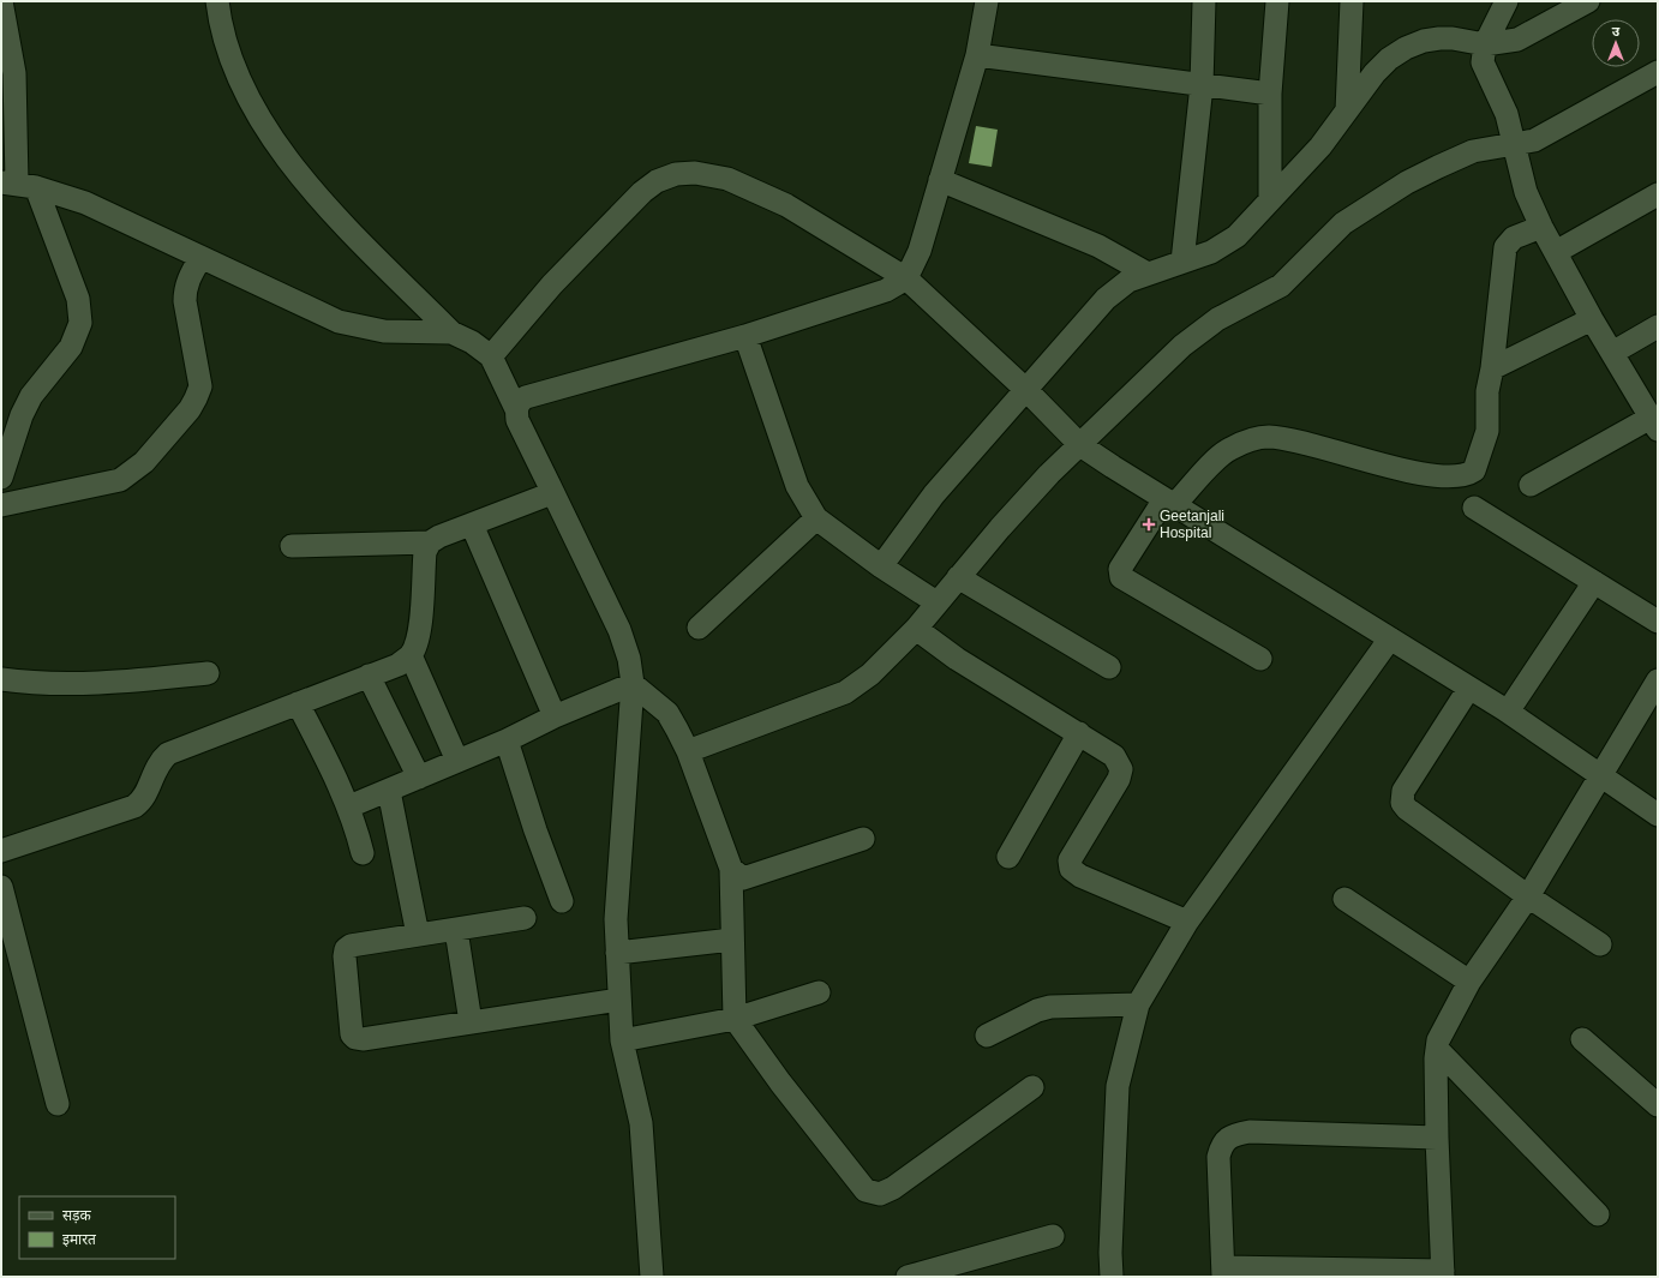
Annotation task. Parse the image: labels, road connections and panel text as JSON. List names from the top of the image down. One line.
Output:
{"places":{"health":["Geetanjali Hospital"]},"legend":["सड़क","इमारत"],"north":"top"}
